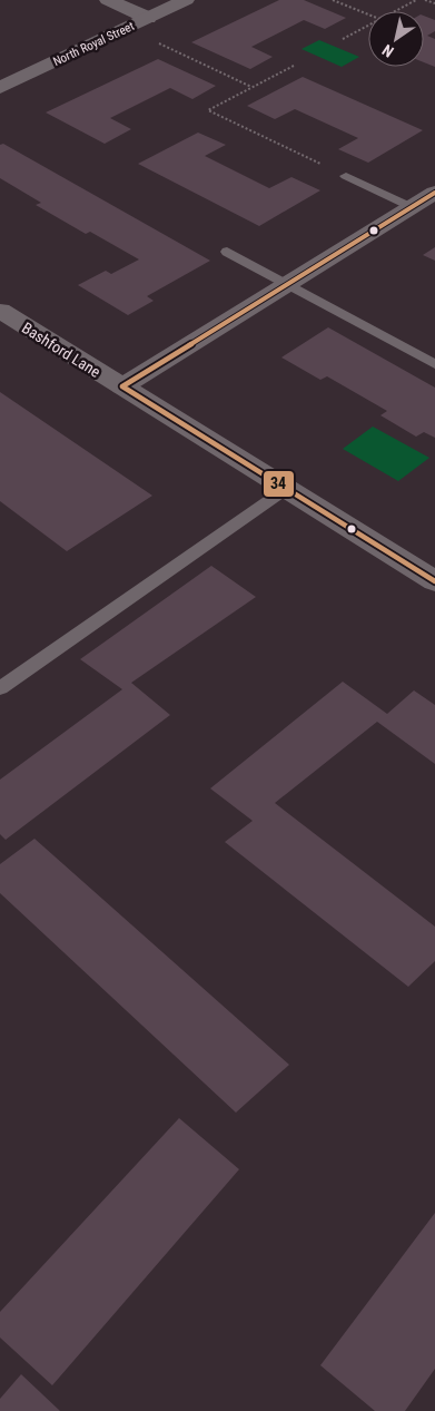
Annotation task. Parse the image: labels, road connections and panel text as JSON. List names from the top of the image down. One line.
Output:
{"streets":{"street":["North Royal Street","Bashford Lane"]},"lines":["transit line 34"],"north":"bottom left"}
